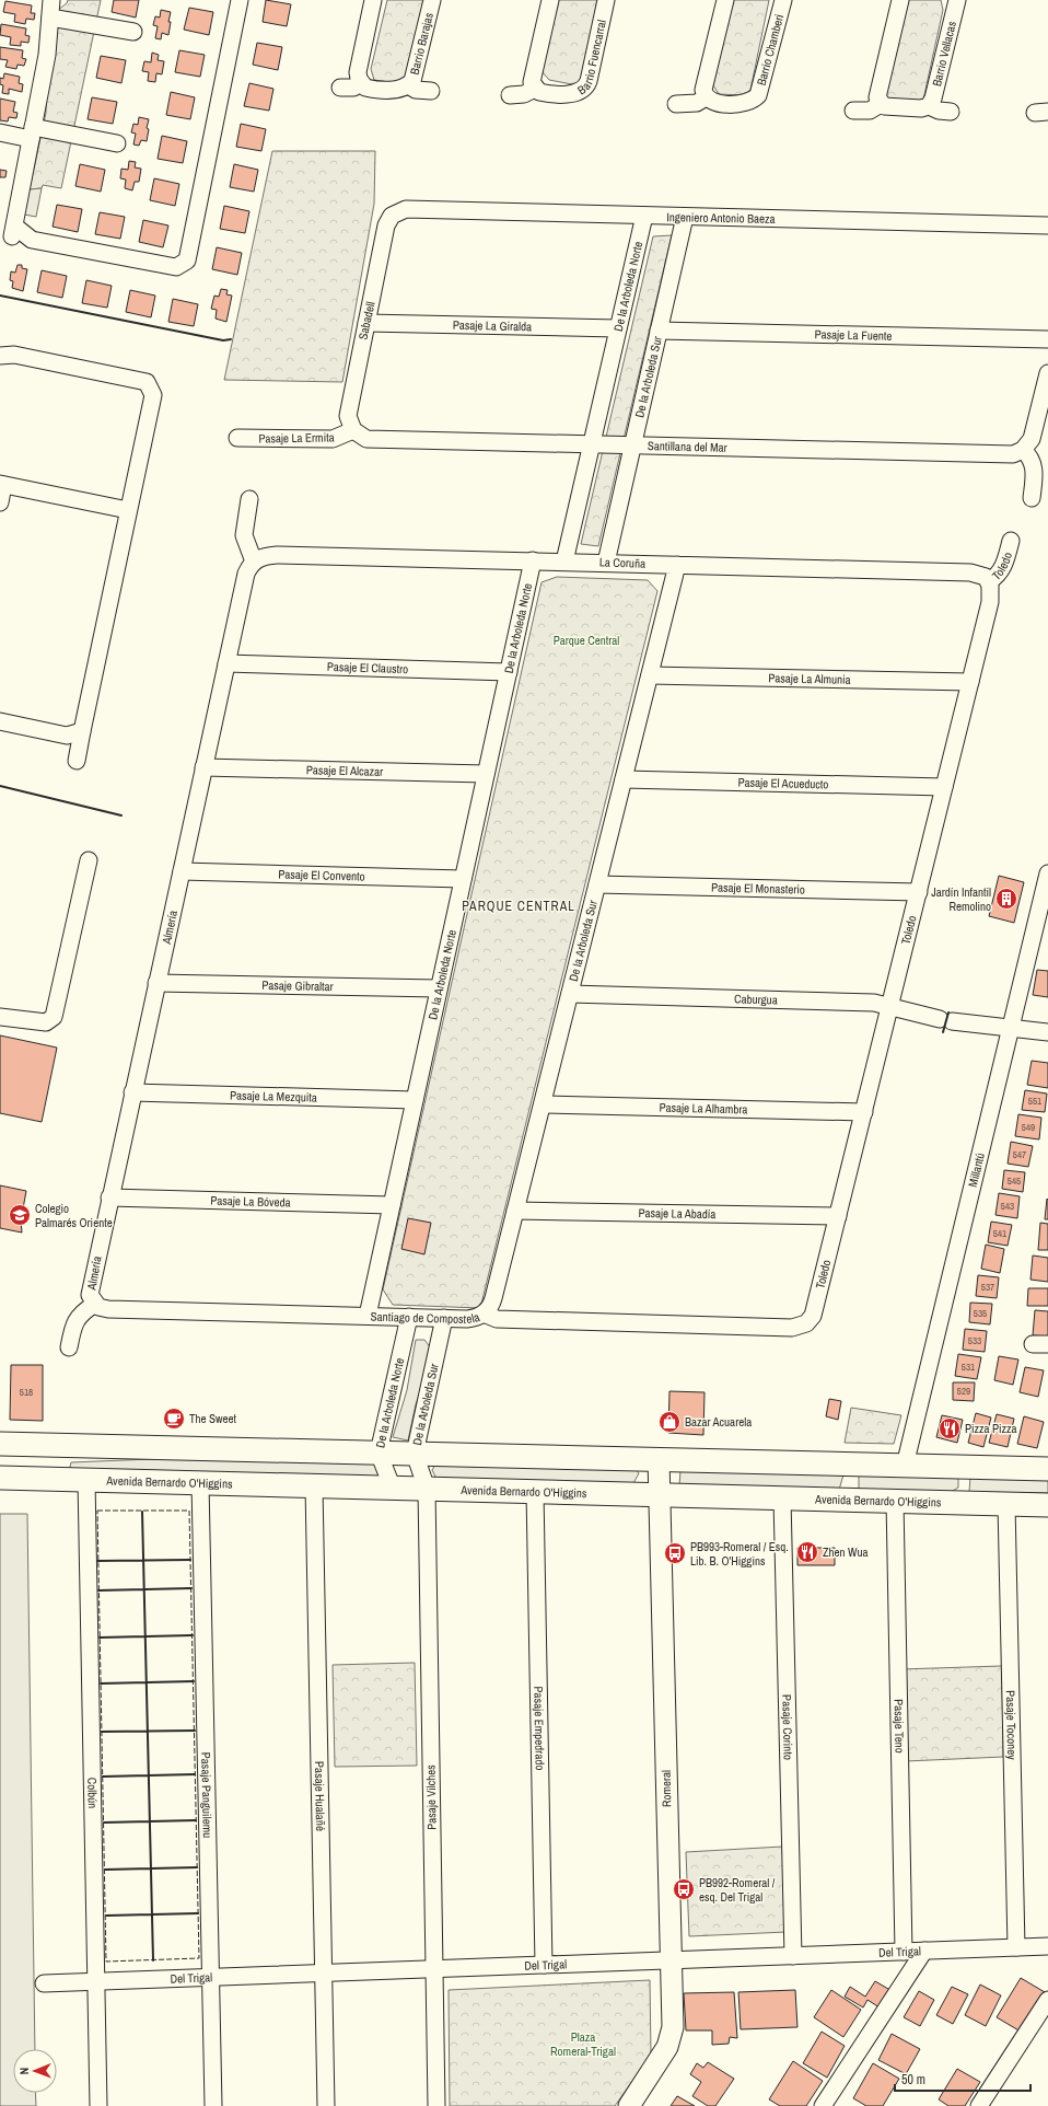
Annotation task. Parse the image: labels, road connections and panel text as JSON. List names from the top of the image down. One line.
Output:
{"streets":{"main road":["Avenida Bernardo O'Higgins"],"street":["Barrio Barajas","Barrio Chamberi","Barrio Fuencarral","Barrio Vellacas","Ingeniero Antonio Baeza","De la Arboleda Norte","Sabadell","Pasaje La Giralda","Pasaje La Fuente","De la Arboleda Sur","Pasaje La Ermita","Santillana del Mar","La Coruña","Toledo","Pasaje El Claustro","Pasaje La Almunia","Pasaje El Alcazar","Pasaje El Acueducto","Pasaje El Convento","Pasaje El Monasterio","Almería","Pasaje Gibraltar","Caburgua","Pasaje La Mezquita","Pasaje La Alhambra","Millantú","Pasaje La Bóveda","Pasaje La Abadía","Santiago de Compostela","Pasaje Toconey","Pasaje Teno","Pasaje Corinto","Pasaje Empedrado","Romeral","Colbún","Pasaje Panguilemu","Pasaje Hualañé","Pasaje Vilches","Del Trigal"]},"crossings":[["Ingeniero Antonio Baeza","De la Arboleda Norte"],["Ingeniero Antonio Baeza","Sabadell"],["Ingeniero Antonio Baeza","De la Arboleda Sur"],["De la Arboleda Norte","Pasaje La Giralda"],["De la Arboleda Norte","Santillana del Mar"],["De la Arboleda Norte","La Coruña"],["De la Arboleda Norte","Pasaje El Claustro"],["De la Arboleda Norte","Pasaje El Alcazar"],["De la Arboleda Norte","Pasaje El Convento"],["De la Arboleda Norte","Pasaje Gibraltar"],["De la Arboleda Norte","Pasaje La Mezquita"],["De la Arboleda Norte","Pasaje La Bóveda"],["De la Arboleda Norte","Santiago de Compostela"],["De la Arboleda Norte","Avenida Bernardo O'Higgins"],["Sabadell","Pasaje La Giralda"],["Sabadell","Pasaje La Ermita"],["Sabadell","Santillana del Mar"],["Pasaje La Fuente","De la Arboleda Sur"],["De la Arboleda Sur","Santillana del Mar"],["De la Arboleda Sur","La Coruña"],["De la Arboleda Sur","Pasaje La Almunia"],["De la Arboleda Sur","Pasaje El Acueducto"],["De la Arboleda Sur","Pasaje El Monasterio"],["De la Arboleda Sur","Caburgua"],["De la Arboleda Sur","Pasaje La Alhambra"],["De la Arboleda Sur","Pasaje La Abadía"],["De la Arboleda Sur","Santiago de Compostela"],["De la Arboleda Sur","Avenida Bernardo O'Higgins"],["De la Arboleda Sur","Pasaje Vilches"],["Pasaje La Ermita","Santillana del Mar"],["La Coruña","Toledo"],["La Coruña","Almería"],["Toledo","Pasaje La Almunia"],["Toledo","Pasaje El Acueducto"],["Toledo","Pasaje El Monasterio"],["Toledo","Caburgua"],["Toledo","Pasaje La Alhambra"],["Toledo","Pasaje La Abadía"],["Toledo","Santiago de Compostela"],["Pasaje El Claustro","Almería"],["Pasaje El Alcazar","Almería"],["Pasaje El Convento","Almería"],["Almería","Pasaje Gibraltar"],["Almería","Pasaje La Mezquita"],["Almería","Pasaje La Bóveda"],["Almería","Santiago de Compostela"],["Caburgua","Millantú"],["Avenida Bernardo O'Higgins","Pasaje Toconey"],["Avenida Bernardo O'Higgins","Pasaje Teno"],["Avenida Bernardo O'Higgins","Pasaje Corinto"],["Avenida Bernardo O'Higgins","Pasaje Empedrado"],["Avenida Bernardo O'Higgins","Romeral"],["Avenida Bernardo O'Higgins","Colbún"],["Avenida Bernardo O'Higgins","Pasaje Panguilemu"],["Avenida Bernardo O'Higgins","Pasaje Hualañé"],["Avenida Bernardo O'Higgins","Pasaje Vilches"],["Pasaje Toconey","Del Trigal"],["Pasaje Teno","Del Trigal"],["Pasaje Corinto","Del Trigal"],["Pasaje Empedrado","Del Trigal"],["Romeral","Del Trigal"],["Colbún","Del Trigal"],["Pasaje Panguilemu","Del Trigal"],["Pasaje Hualañé","Del Trigal"],["Pasaje Vilches","Del Trigal"]],"districts":["PARQUE CENTRAL"],"parks":["Parque Central","Plaza Romeral-Trigal"],"places":{"building":["Jardín Infantil Remolino"],"school or university":["Colegio Palmarés Oriente"],"cafe":["The Sweet"],"shop":["Bazar Acuarela"],"restaurant":["Pizza Pizza","Zhen Wua"],"bus stop":["PB993-Romeral / Esq. Lib. B. O'Higgins","PB992-Romeral / esq. Del Trigal"]},"house_numbers":["551","549","547","545","543","541","537","535","533","531","529","518"],"scale_bar":"50 m","north":"left"}
